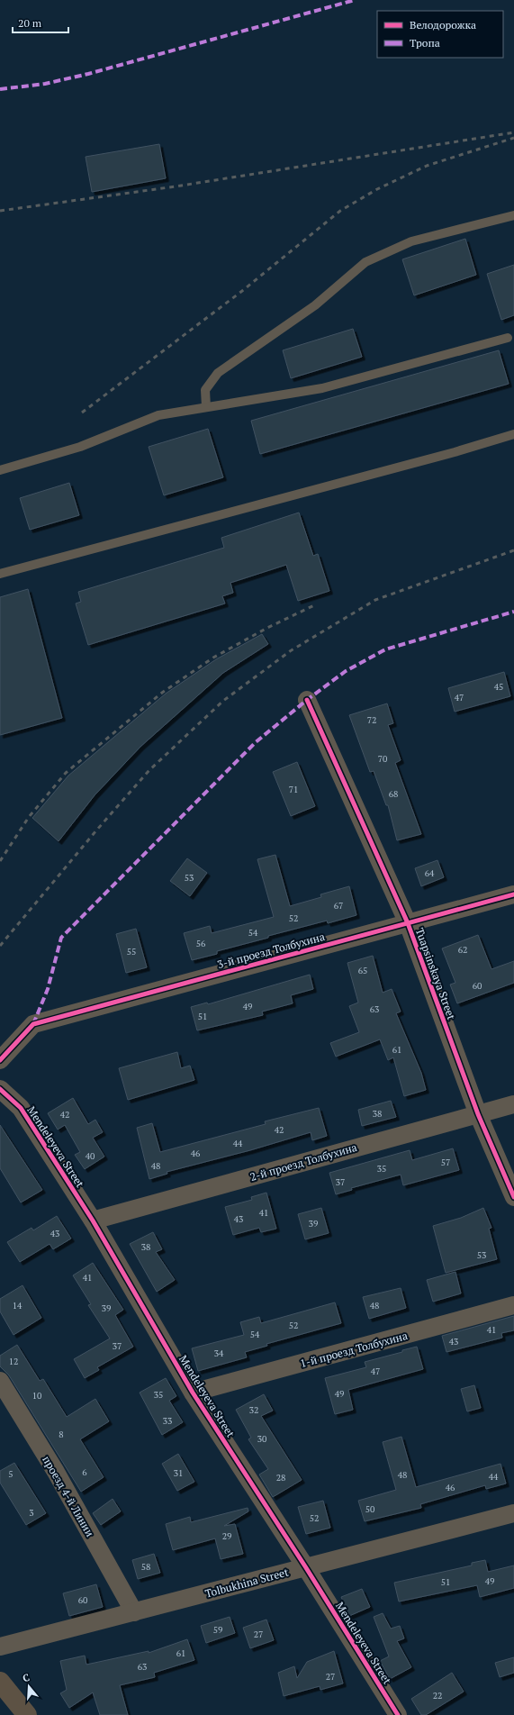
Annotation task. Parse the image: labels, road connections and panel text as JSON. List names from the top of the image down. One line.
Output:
{"streets":{"street":["3-й проезд Толбухина","Tuapsinskaya Street","Mendeleyeva Street","2-й проезд Толбухина","1-й проезд Толбухина","проезд 4-й Линии","Tolbukhina Street"]},"crossings":[["3-й проезд Толбухина","Tuapsinskaya Street"],["Tuapsinskaya Street","2-й проезд Толбухина"],["Mendeleyeva Street","2-й проезд Толбухина"],["Mendeleyeva Street","1-й проезд Толбухина"],["Mendeleyeva Street","Tolbukhina Street"],["проезд 4-й Линии","Tolbukhina Street"]],"house_numbers":["45","47","72","70","71","68","64","53","67","52","54","56","62","55","65","60","49","63","51","61","38","42","42","44","46","40","57","48","35","37","41","43","39","43","38","53","41","14","48","39","52","41","54","43","37","34","12","47","49","35","10","32","33","8","30","6","31","5","48","44","28","46","50","3","52","29","58","49","51","60","59","27","61","63","27","22"],"legend":["Велодорожка","Тропа"],"scale_bar":"20 m","north":"top"}
